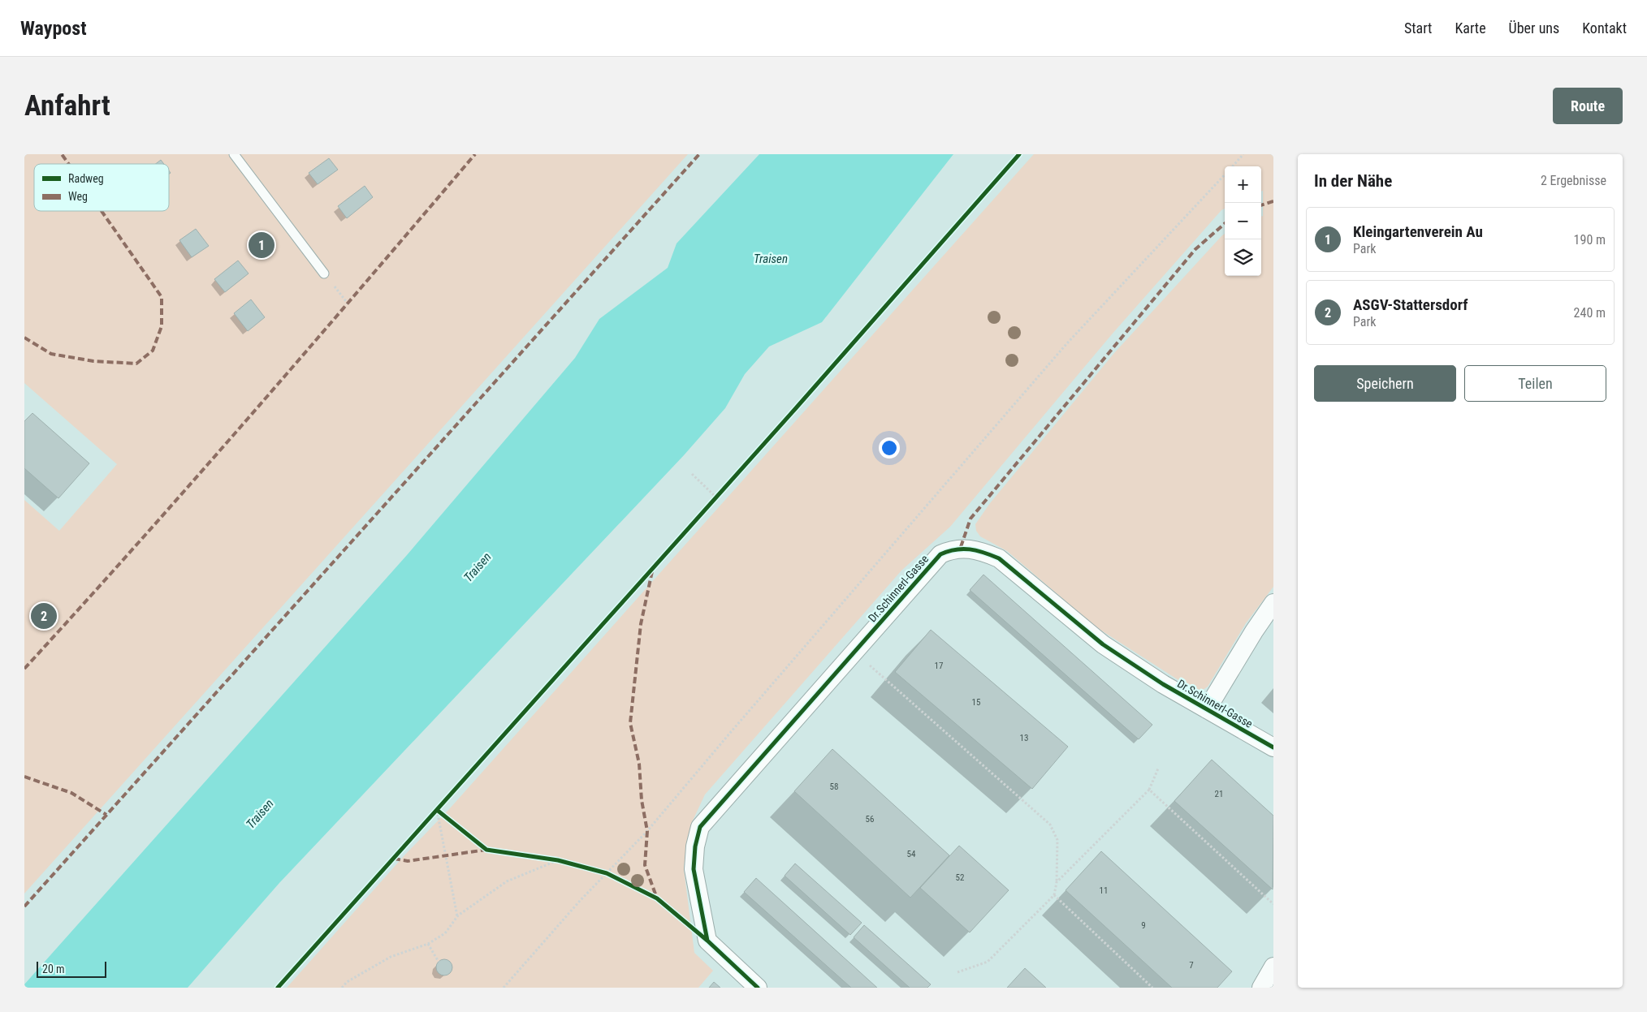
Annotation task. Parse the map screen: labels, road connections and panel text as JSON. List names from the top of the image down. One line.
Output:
{"streets":{"street":["Dr.Schinnerl-Gasse"]},"water":["Traisen"],"house_numbers":["17","15","13","58","21","56","54","52","11","9","7"],"legend":["Radweg","Weg"],"scale_bar":"20 m","page":{"header":"Waypost","nav":["Start","Karte","Über uns","Kontakt"],"buttons":["Route",["Speichern","Teilen"]],"title":"Anfahrt","heading":["In der Nähe","2 Ergebnisse"],"map_buttons":["+","−"],"list":[{"mark":"1","name":"Kleingartenverein Au","note":"Park","value":"190 m"},{"mark":"2","name":"ASGV-Stattersdorf","note":"Park","value":"240 m"}],"pins":["1","2"],"scale":"20 m"}}
